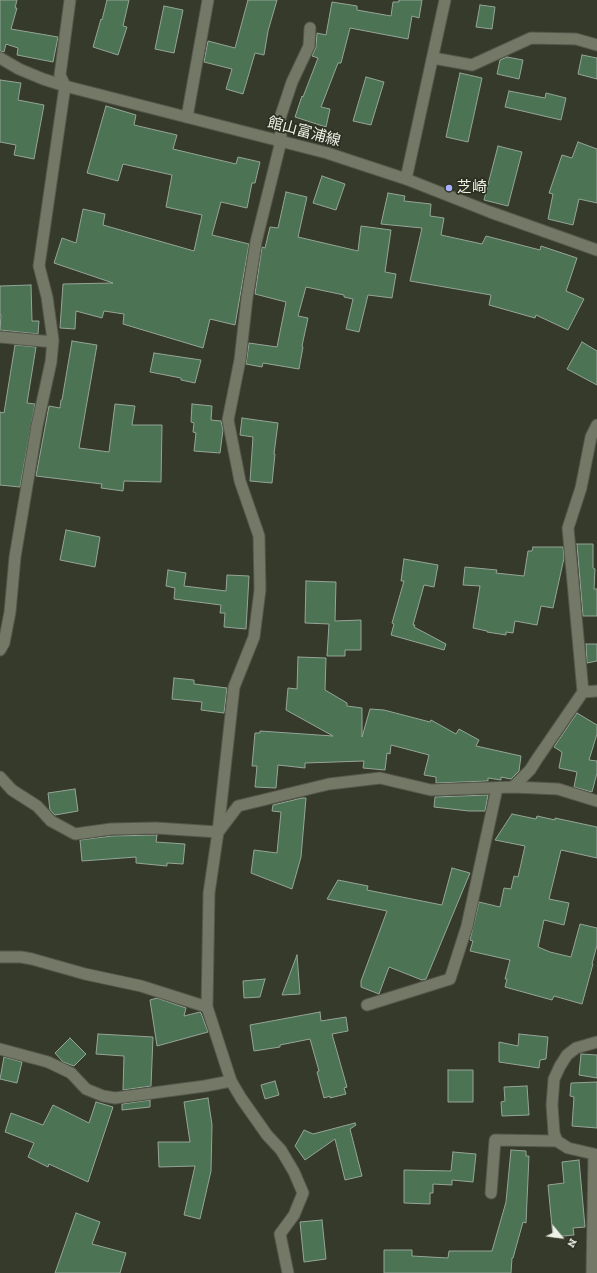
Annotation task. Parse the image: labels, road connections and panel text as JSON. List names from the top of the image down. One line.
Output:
{"streets":{"street":["館山富浦線"]},"places":["芝崎"],"north":"bottom right"}
